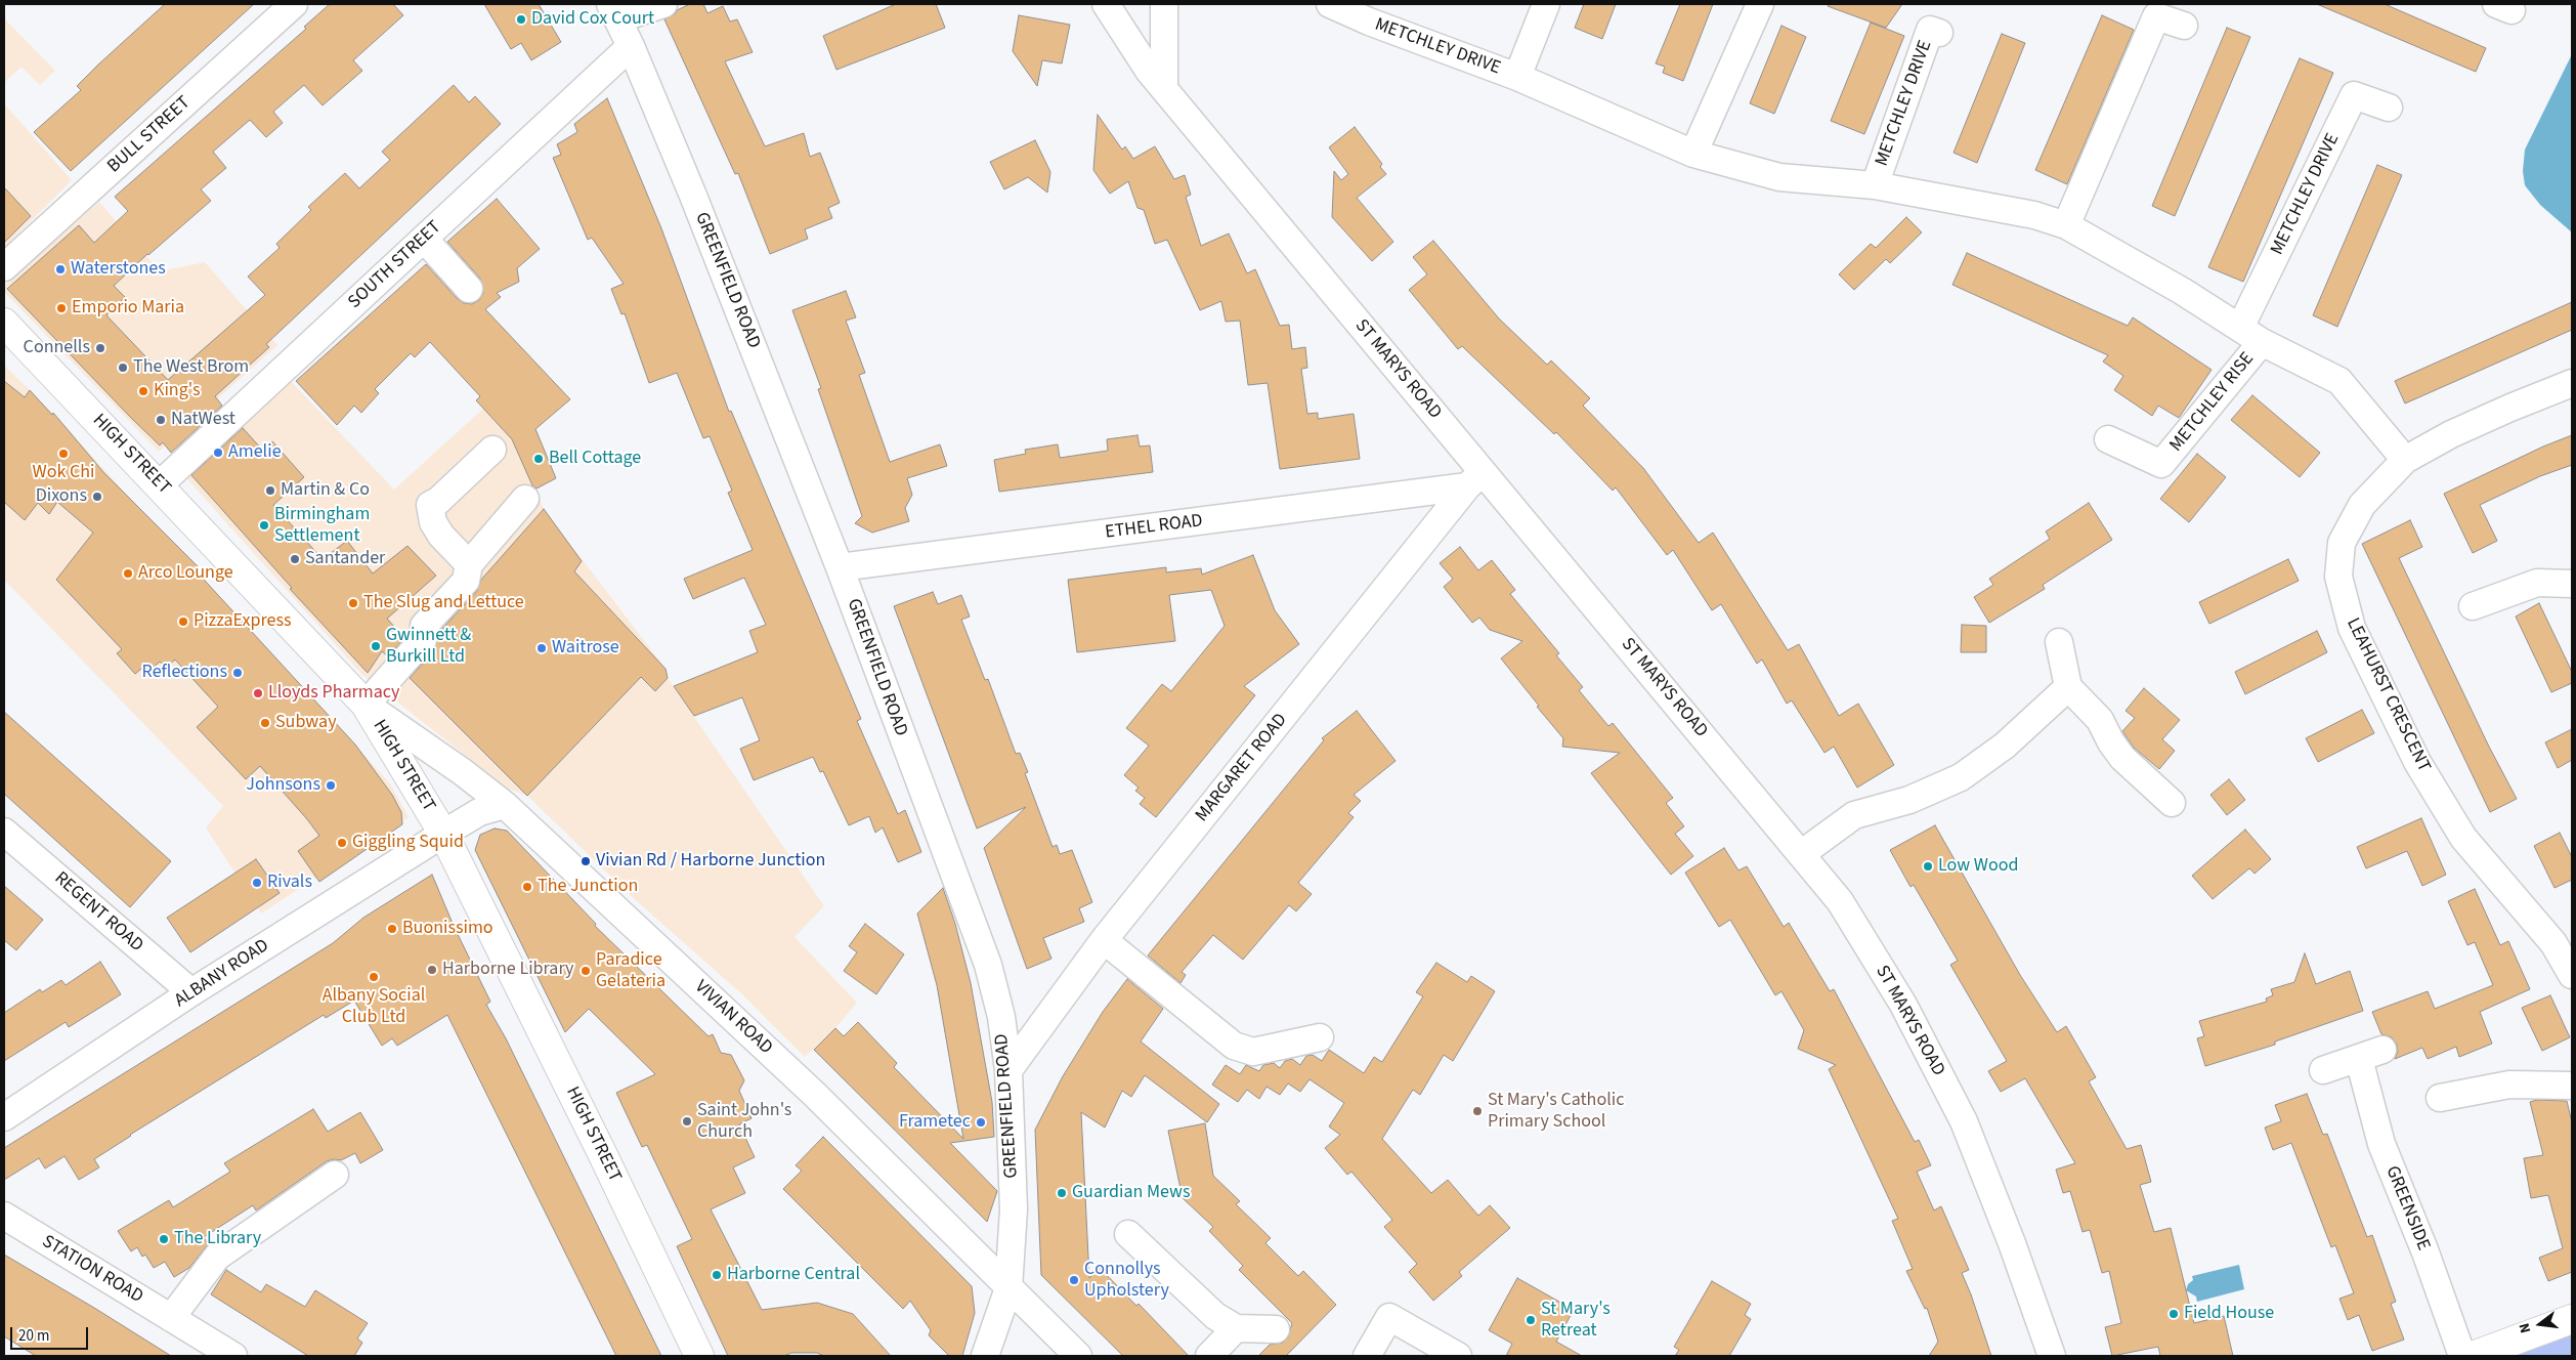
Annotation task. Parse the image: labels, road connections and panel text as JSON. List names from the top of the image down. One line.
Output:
{"streets":{"main road":["HIGH STREET"],"street":["METCHLEY DRIVE","BULL STREET","SOUTH STREET","GREENFIELD ROAD","ST MARYS ROAD","METCHLEY RISE","ETHEL ROAD","LEAHURST CRESCENT","MARGARET ROAD","REGENT ROAD","ALBANY ROAD","VIVIAN ROAD","GREENSIDE","STATION ROAD"]},"crossings":[["METCHLEY DRIVE","METCHLEY RISE"],["METCHLEY DRIVE","LEAHURST CRESCENT"],["SOUTH STREET","GREENFIELD ROAD"],["SOUTH STREET","HIGH STREET"],["GREENFIELD ROAD","ETHEL ROAD"],["GREENFIELD ROAD","MARGARET ROAD"],["GREENFIELD ROAD","VIVIAN ROAD"],["ST MARYS ROAD","ETHEL ROAD"],["ST MARYS ROAD","MARGARET ROAD"],["HIGH STREET","ALBANY ROAD"],["HIGH STREET","VIVIAN ROAD"],["ETHEL ROAD","MARGARET ROAD"],["REGENT ROAD","ALBANY ROAD"],["ALBANY ROAD","VIVIAN ROAD"]],"places":["David Cox Court","Waterstones","Emporio Maria","Connells","The West Brom","King's","NatWest","Amelie","Wok Chi","Bell Cottage","Martin & Co","Dixons","Birmingham Settlement","Santander","Arco Lounge","The Slug and Lettuce","PizzaExpress","Gwinnett & Burkill Ltd","Waitrose","Reflections","Lloyds Pharmacy","Subway","Johnsons","Giggling Squid","Vivian Rd / Harborne Junction","Low Wood","Rivals","The Junction","Buonissimo","Harborne Library","Paradice Gelateria","Albany Social Club Ltd","St Mary's Catholic Primary School","Saint John's Church","Frametec","Guardian Mews","The Library","Harborne Central","Connollys Upholstery","Field House","St Mary's Retreat"],"scale_bar":"20 m","north":"left"}
